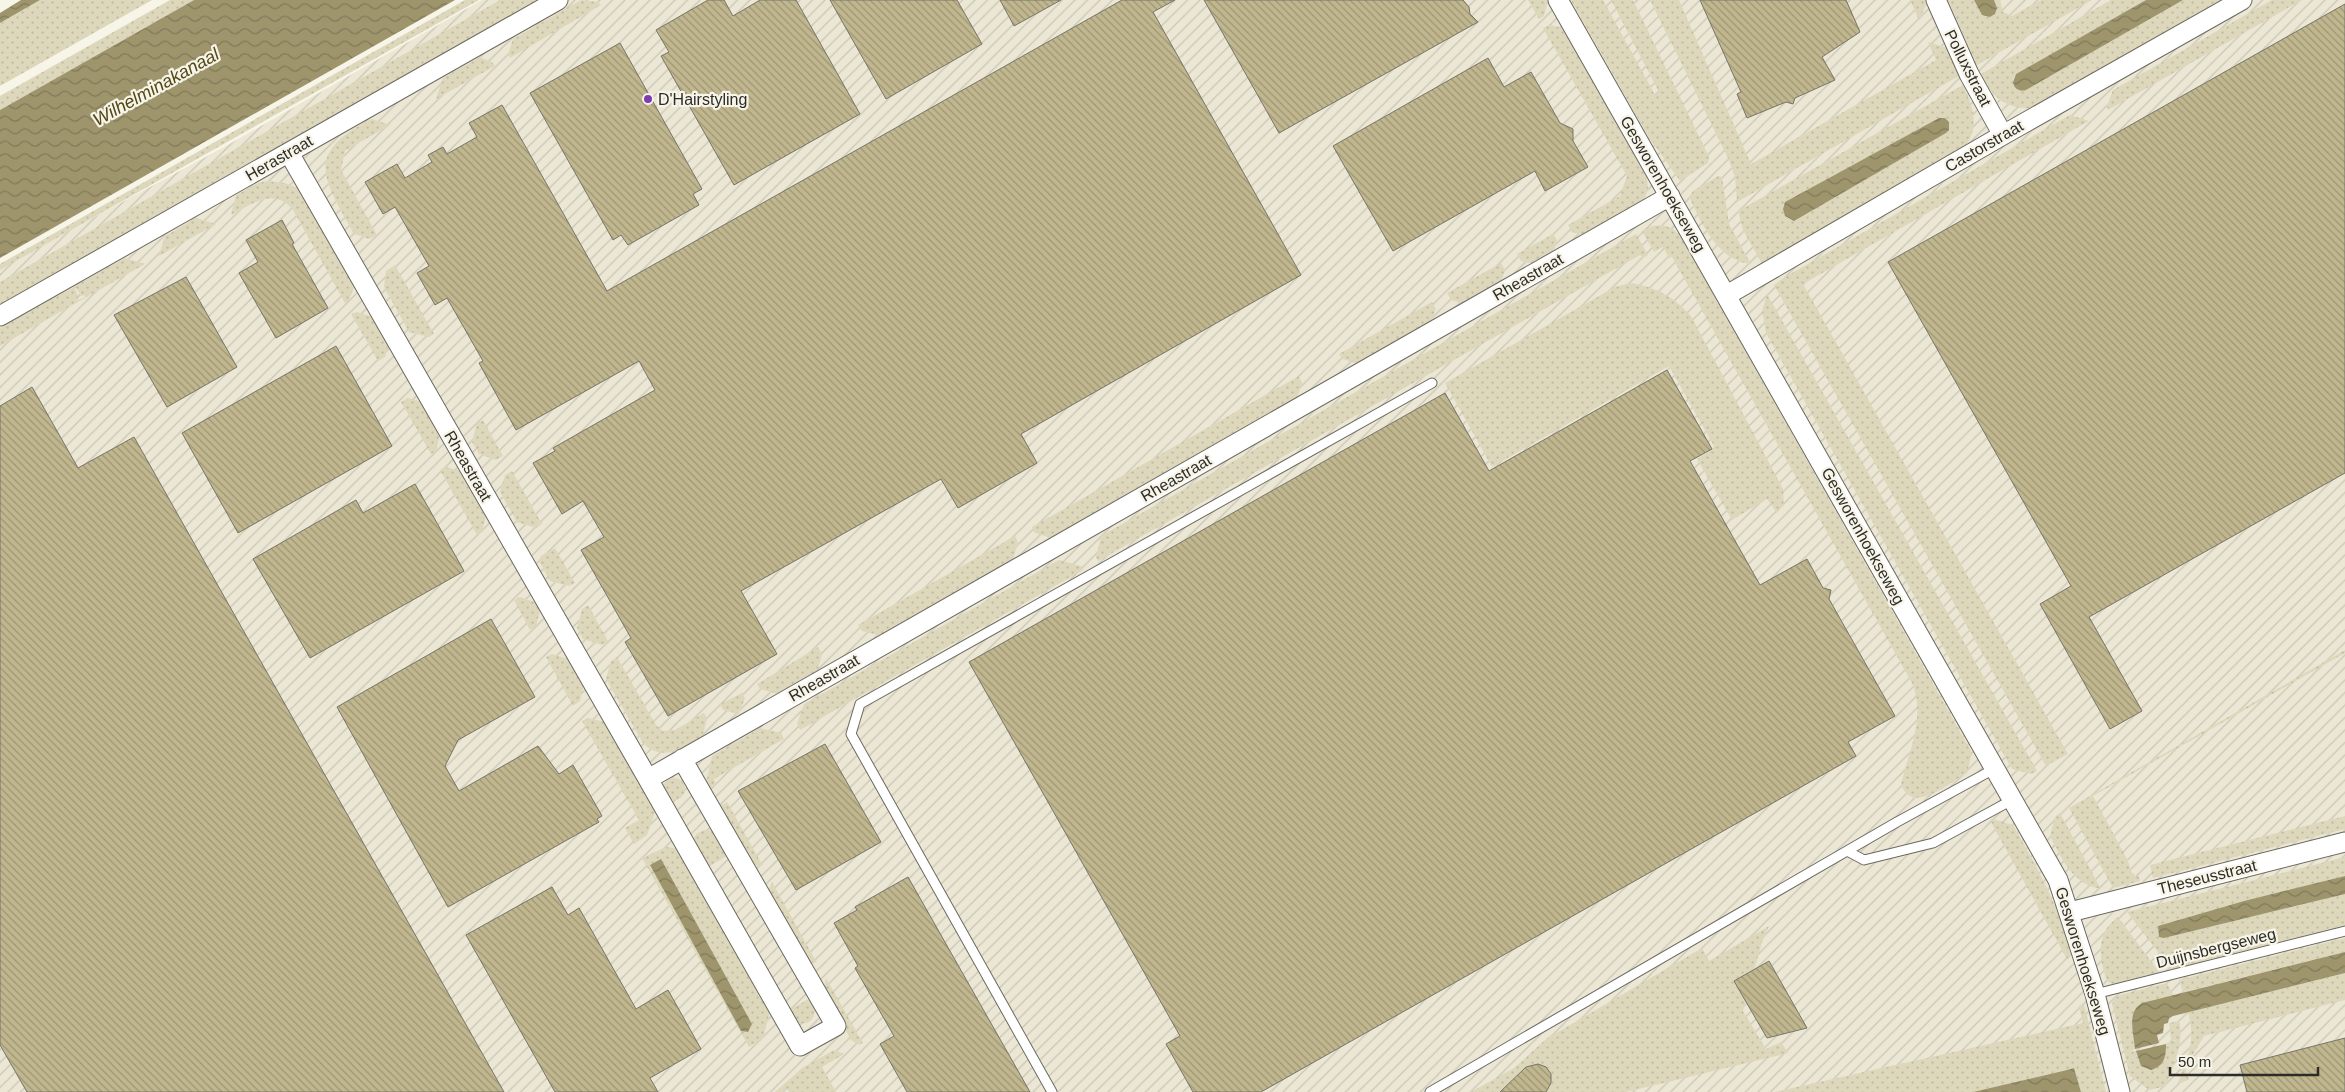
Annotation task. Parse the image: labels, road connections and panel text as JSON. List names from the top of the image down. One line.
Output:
{"streets":{"street":["Polluxstraat","Castorstraat","Herastraat","Gesworenhoekseweg","Rheastraat","Theseusstraat"],"lane":["Duijnsbergseweg"]},"crossings":[["Polluxstraat","Castorstraat"],["Castorstraat","Gesworenhoekseweg"],["Herastraat","Rheastraat"],["Gesworenhoekseweg","Rheastraat"],["Gesworenhoekseweg","Theseusstraat"],["Gesworenhoekseweg","Duijnsbergseweg"]],"water":["Wilhelminakanaal"],"places":["D'Hairstyling"],"scale_bar":"50 m"}
